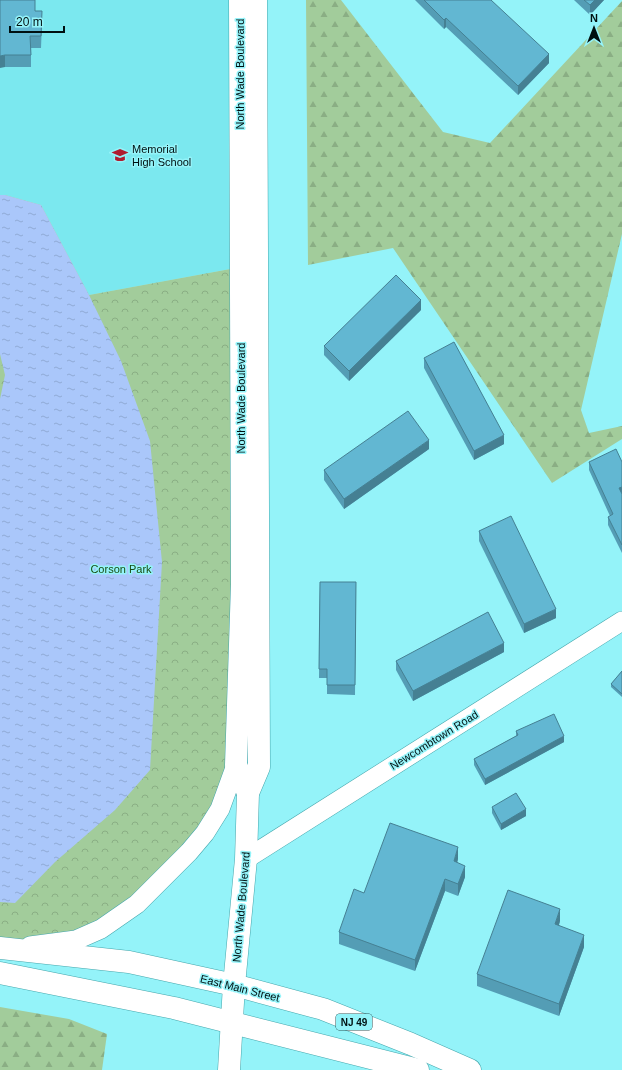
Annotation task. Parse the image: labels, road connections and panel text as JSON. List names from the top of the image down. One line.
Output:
{"streets":{"main road":["North Wade Boulevard","East Main Street","NJ 49"],"street":["Newcombtown Road"]},"crossings":[["North Wade Boulevard","Newcombtown Road"],["North Wade Boulevard","East Main Street"]],"parks":["Corson Park"],"places":{"school or university":["Memorial High School"]},"scale_bar":"20 m","north":"top"}
